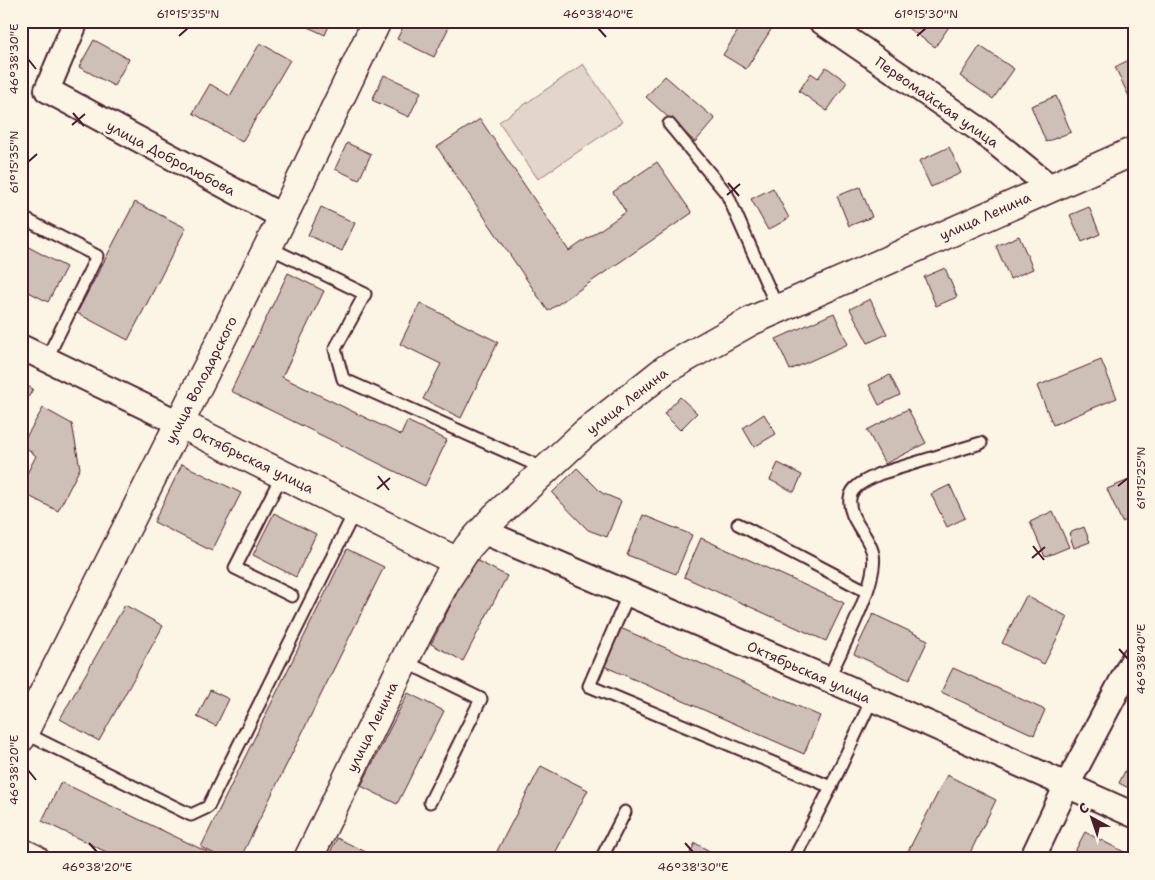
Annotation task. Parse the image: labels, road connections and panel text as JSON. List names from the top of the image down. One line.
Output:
{"streets":{"main road":["улица Ленина","улица Володарского","Октябрьская улица"],"street":["Первомайская улица","улица Добролюбова"]},"crossings":[["Первомайская улица","улица Ленина"],["улица Добролюбова","улица Володарского"],["улица Ленина","Октябрьская улица"],["улица Володарского","Октябрьская улица"]],"north":"top left","coordinates":["61°15'35\"N","46°38'40\"E","61°15'30\"N","46°38'30\"E","61°15'25\"N","46°38'20\"E"]}
